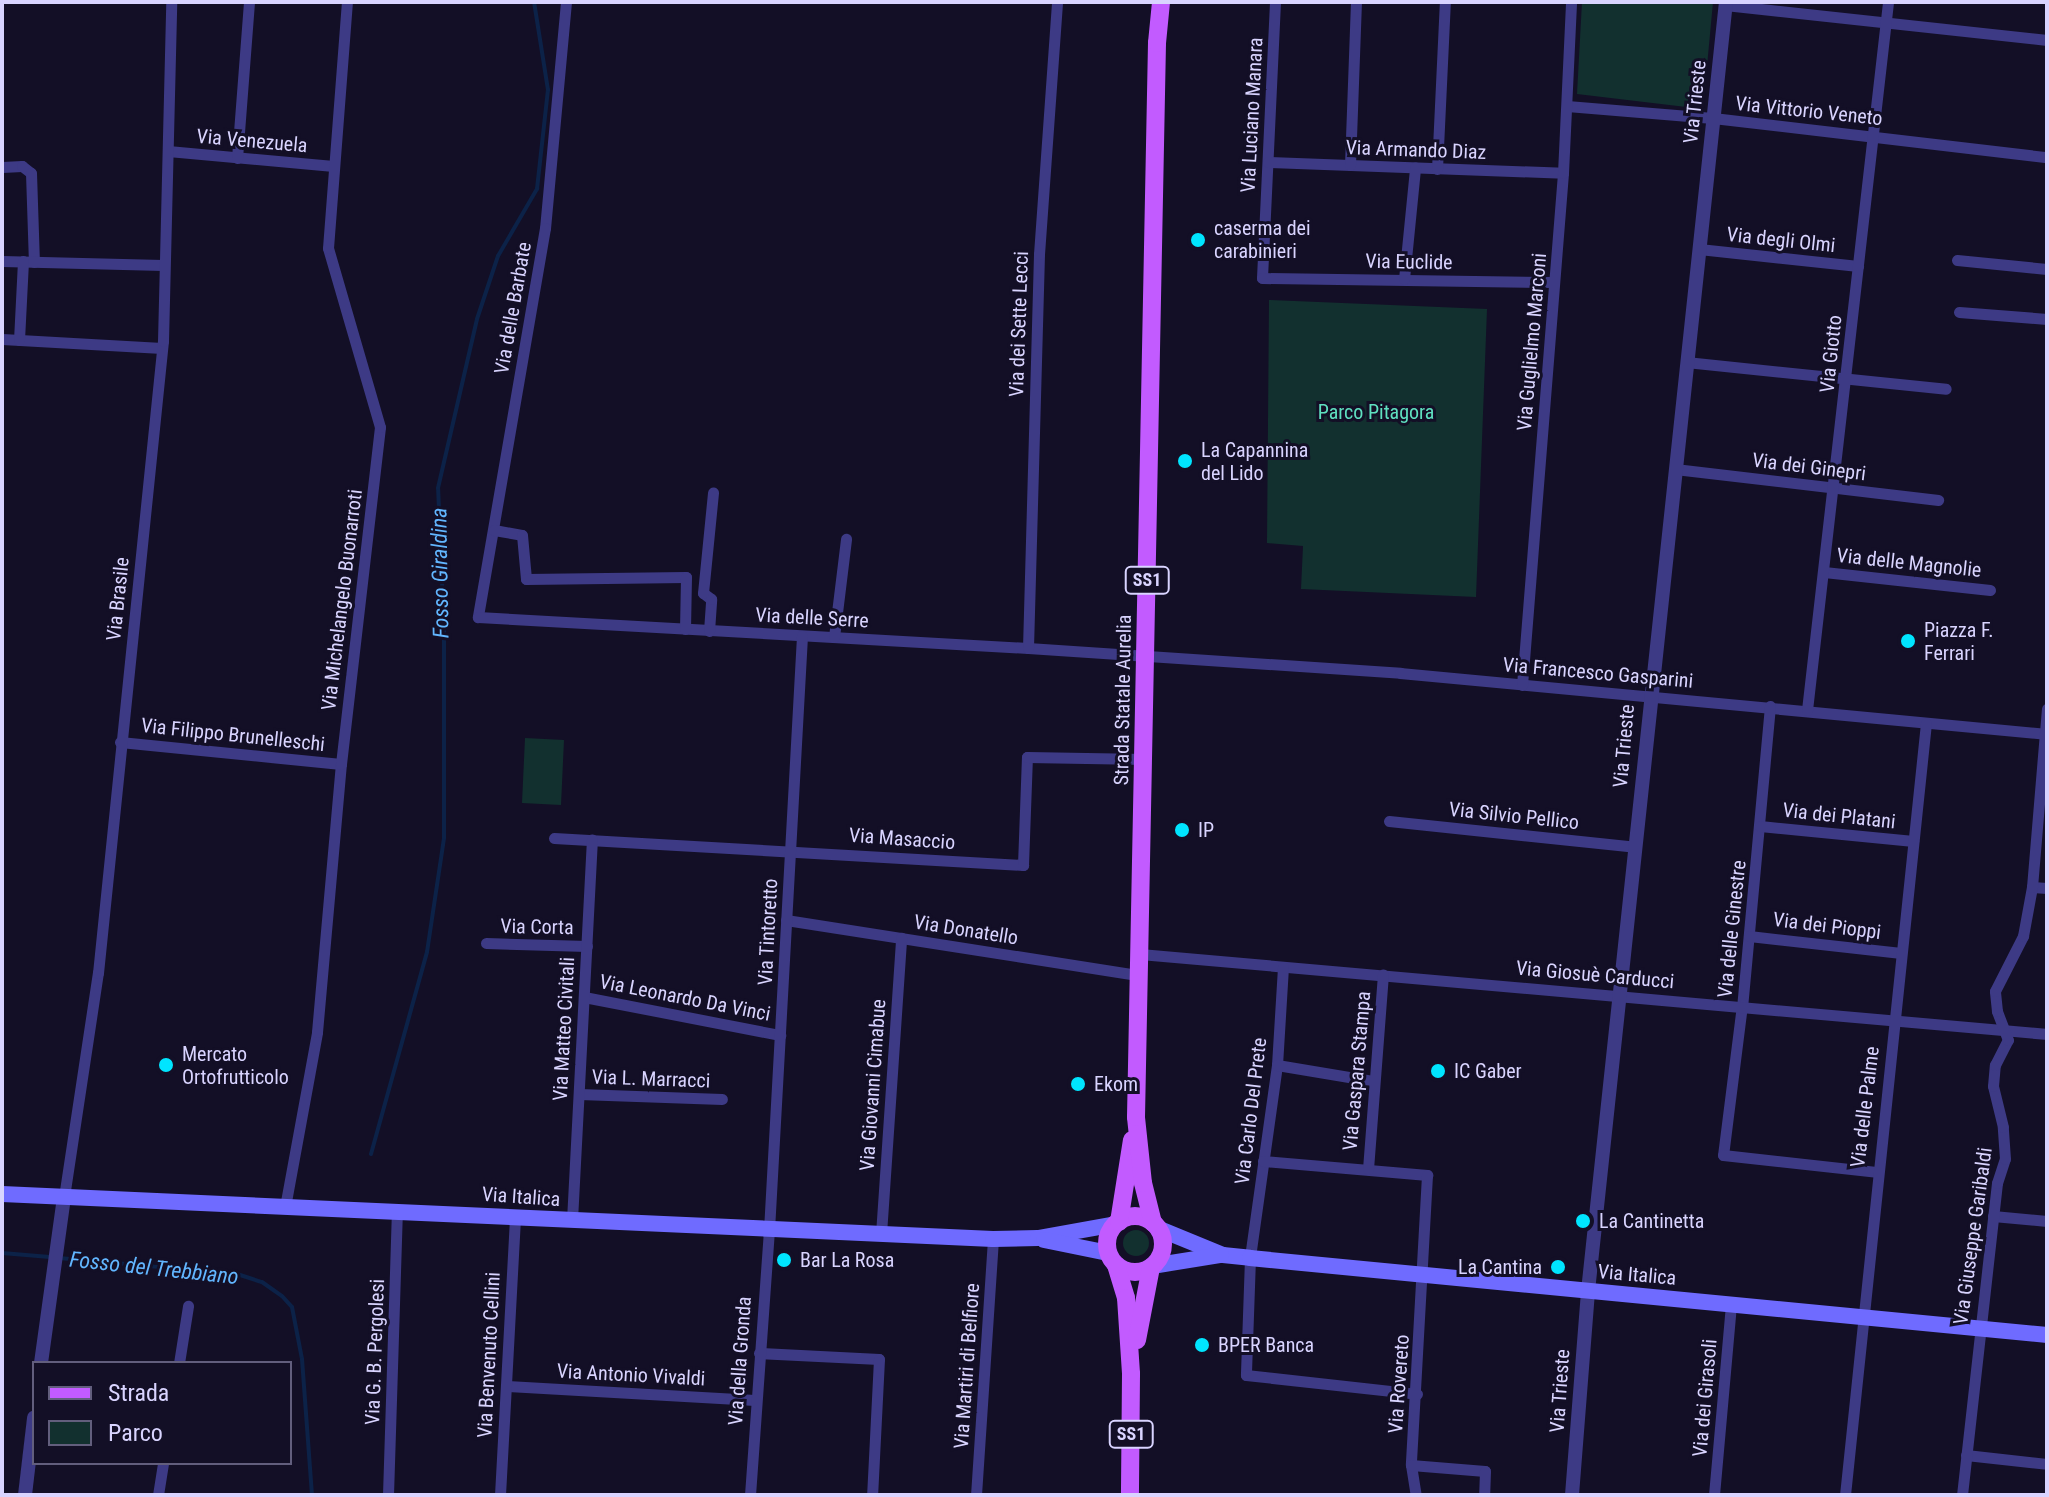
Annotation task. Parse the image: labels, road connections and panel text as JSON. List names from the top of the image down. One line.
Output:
{"streets":{"main road":["SS1","Strada Statale Aurelia","Via Italica"],"street":["Via Trieste","Via Vittorio Veneto","Via Luciano Manara","Via Venezuela","Via Armando Diaz","Via degli Olmi","Via Euclide","Via delle Barbate","Via dei Sette Lecci","Via Guglielmo Marconi","Via Giotto","Via dei Ginepri","Via delle Magnolie","Via Brasile","Via Michelangelo Buonarroti","Via delle Serre","Via Francesco Gasparini","Via Filippo Brunelleschi","Via Silvio Pellico","Via dei Platani","Via Masaccio","Via dei Pioppi","Via Corta","Via delle Ginestre","Via Donatello","Via Tintoretto","Via Giosuè Carducci","Via Leonardo Da Vinci","Via Matteo Civitali","Via Gaspara Stampa","Via L. Marracci","Via Giovanni Cimabue","Via delle Palme","Via Carlo Del Prete","Via Giuseppe Garibaldi","Via G. B. Pergolesi","Via Benvenuto Cellini","Via della Gronda","Via Martiri di Belfiore","Via Antonio Vivaldi","Via Rovereto","Via dei Girasoli"]},"crossings":[["Via Trieste","Via Vittorio Veneto"],["Via Trieste","Via degli Olmi"],["Via Trieste","Via dei Ginepri"],["Via Trieste","Via Francesco Gasparini"],["Via Trieste","Via Silvio Pellico"],["Via Trieste","Via Giosuè Carducci"],["Via Trieste","Via Italica"],["Via Vittorio Veneto","Via Guglielmo Marconi"],["Via Vittorio Veneto","Via Giotto"],["Via Luciano Manara","Via Armando Diaz"],["Via Luciano Manara","Via Euclide"],["Via Venezuela","Via Brasile"],["Via Venezuela","Via Michelangelo Buonarroti"],["Via Armando Diaz","Via Guglielmo Marconi"],["Via degli Olmi","Via Giotto"],["Via Euclide","Via Guglielmo Marconi"],["Via delle Barbate","Via delle Serre"],["Via dei Sette Lecci","Via delle Serre"],["Via Guglielmo Marconi","Via Francesco Gasparini"],["Via Giotto","Via dei Ginepri"],["Via Giotto","Via delle Magnolie"],["Via Giotto","Via Francesco Gasparini"],["SS1","Strada Statale Aurelia"],["SS1","Via Italica"],["Via Brasile","Via Filippo Brunelleschi"],["Via Brasile","Via Italica"],["Via Michelangelo Buonarroti","Via Filippo Brunelleschi"],["Via Michelangelo Buonarroti","Via Italica"],["Via delle Serre","Via Francesco Gasparini"],["Via delle Serre","Strada Statale Aurelia"],["Via delle Serre","Via Tintoretto"],["Via Francesco Gasparini","Strada Statale Aurelia"],["Via Francesco Gasparini","Via delle Ginestre"],["Via Francesco Gasparini","Via delle Palme"],["Strada Statale Aurelia","Via Masaccio"],["Strada Statale Aurelia","Via Donatello"],["Strada Statale Aurelia","Via Giosuè Carducci"],["Strada Statale Aurelia","Via Italica"],["Via dei Platani","Via delle Ginestre"],["Via dei Platani","Via delle Palme"],["Via Masaccio","Via Tintoretto"],["Via Masaccio","Via Matteo Civitali"],["Via dei Pioppi","Via delle Ginestre"],["Via dei Pioppi","Via delle Palme"],["Via Corta","Via Matteo Civitali"],["Via delle Ginestre","Via Giosuè Carducci"],["Via delle Ginestre","Via delle Palme"],["Via Donatello","Via Tintoretto"],["Via Donatello","Via Giovanni Cimabue"],["Via Tintoretto","Via Leonardo Da Vinci"],["Via Tintoretto","Via Italica"],["Via Tintoretto","Via della Gronda"],["Via Giosuè Carducci","Via Gaspara Stampa"],["Via Giosuè Carducci","Via delle Palme"],["Via Giosuè Carducci","Via Carlo Del Prete"],["Via Giosuè Carducci","Via Giuseppe Garibaldi"],["Via Leonardo Da Vinci","Via Matteo Civitali"],["Via Matteo Civitali","Via L. Marracci"],["Via Matteo Civitali","Via Italica"],["Via Gaspara Stampa","Via Rovereto"],["Via Giovanni Cimabue","Via Italica"],["Via delle Palme","Via Italica"],["Via Carlo Del Prete","Via Italica"],["Via Carlo Del Prete","Via Rovereto"],["Via Italica","Via Giuseppe Garibaldi"],["Via Italica","Via G. B. Pergolesi"],["Via Italica","Via Benvenuto Cellini"],["Via Italica","Via della Gronda"],["Via Italica","Via Martiri di Belfiore"],["Via Italica","Via Rovereto"],["Via Italica","Via dei Girasoli"],["Via Benvenuto Cellini","Via Antonio Vivaldi"],["Via della Gronda","Via Antonio Vivaldi"]],"water":["Fosso Giraldina","Fosso del Trebbiano"],"parks":["Parco Pitagora"],"places":["caserma dei carabinieri","La Capannina del Lido","Piazza F. Ferrari","IP","Mercato Ortofrutticolo","IC Gaber","Ekom","La Cantinetta","Bar La Rosa","La Cantina","BPER Banca"],"legend":["Strada","Parco"]}
